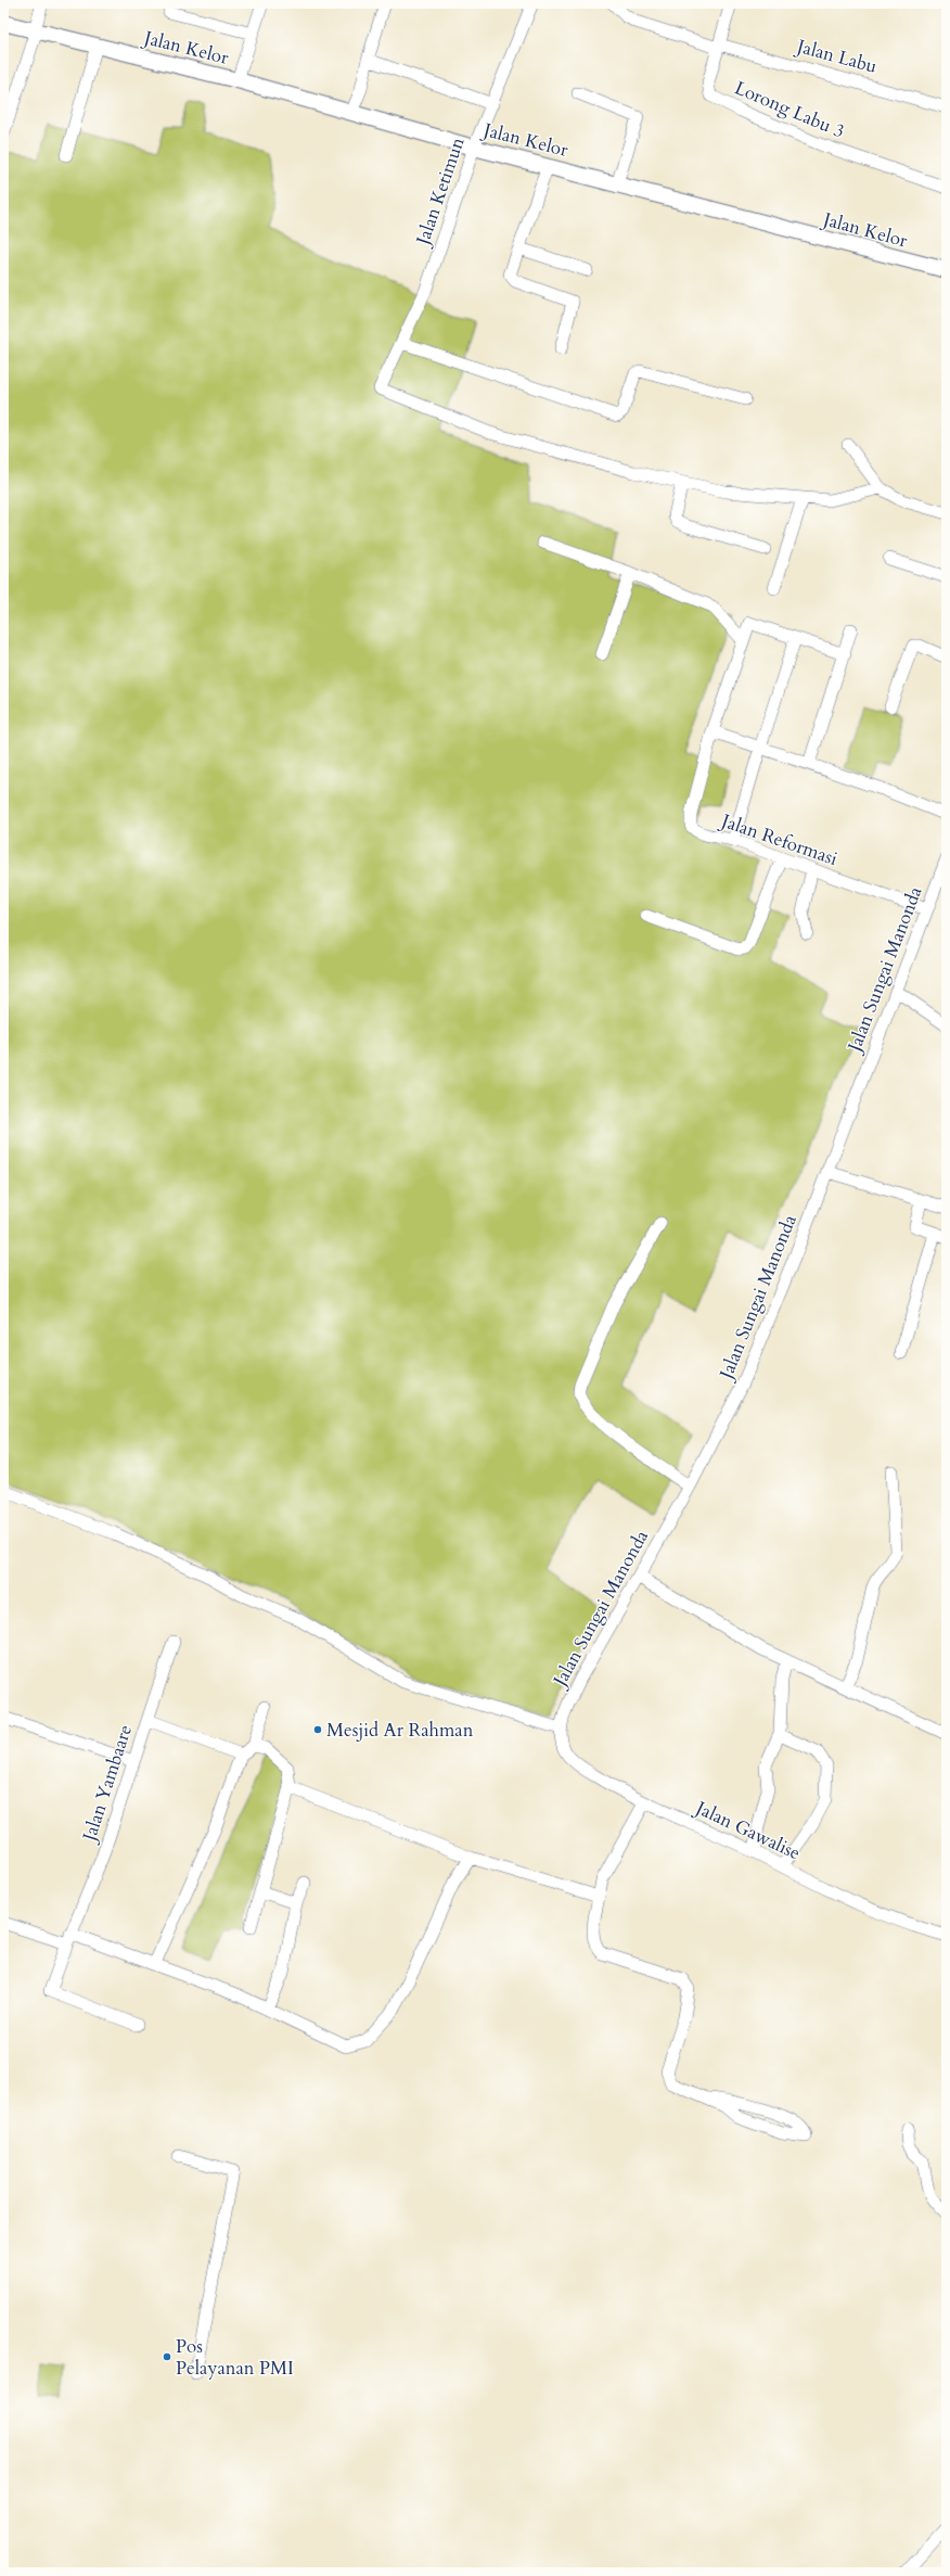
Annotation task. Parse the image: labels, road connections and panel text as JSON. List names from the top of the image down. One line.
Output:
{"streets":{"street":["Jalan Kelor","Jalan Labu","Lorong Labu 3","Jalan Ketimun","Jalan Reformasi","Jalan Sungai Manonda","Jalan Yambaare","Jalan Gawalise"]},"crossings":[["Jalan Kelor","Jalan Ketimun"],["Jalan Labu","Lorong Labu 3"],["Jalan Reformasi","Jalan Sungai Manonda"],["Jalan Sungai Manonda","Jalan Gawalise"]],"places":["Mesjid Ar Rahman","Pos Pelayanan PMI"]}
